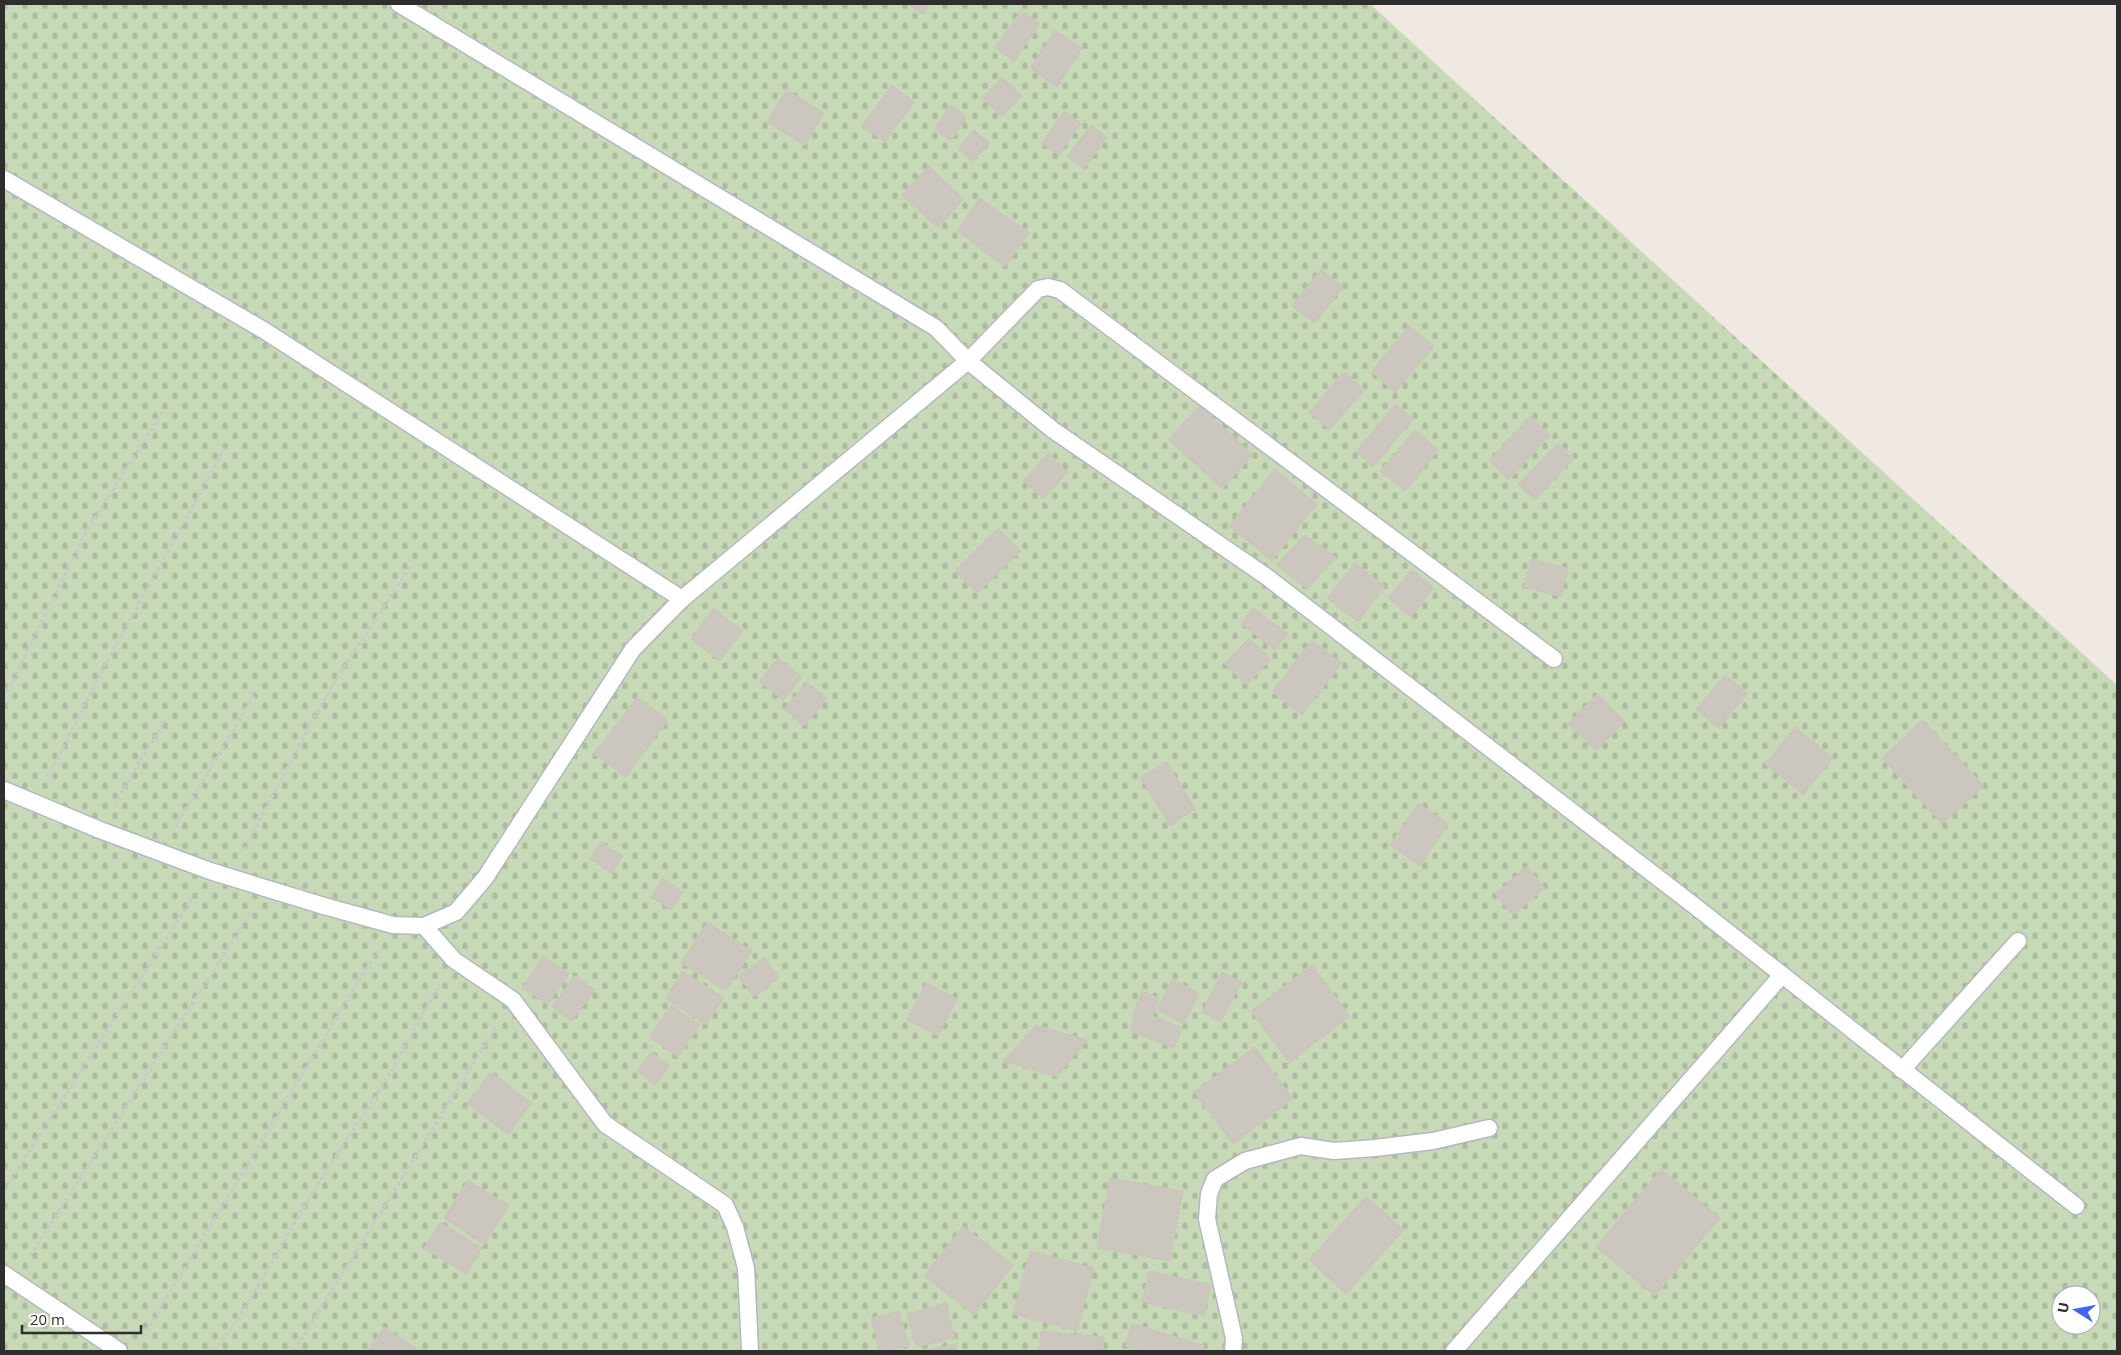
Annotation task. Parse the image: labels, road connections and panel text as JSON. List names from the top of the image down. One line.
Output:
{"scale_bar":"20 m","north":"left"}
